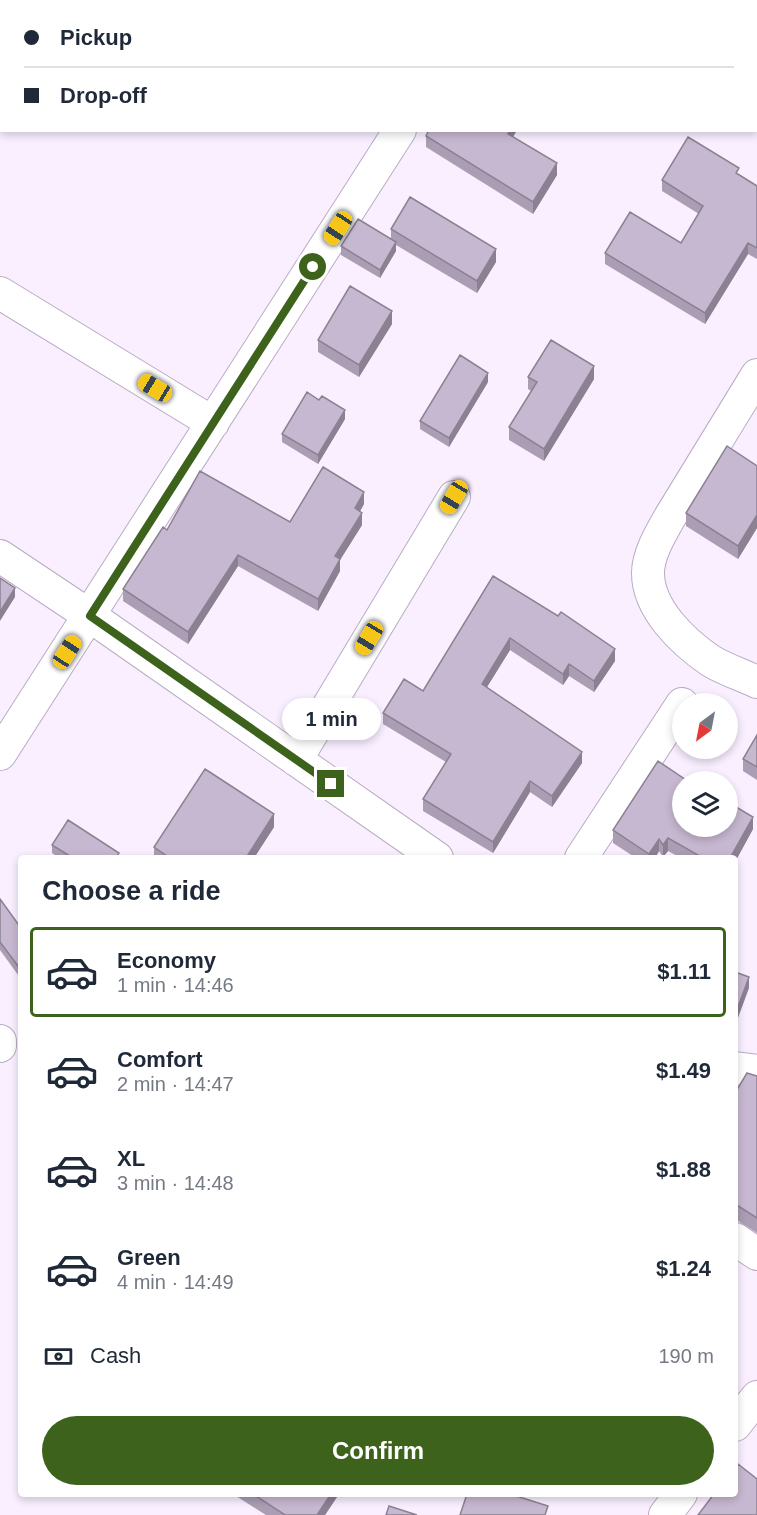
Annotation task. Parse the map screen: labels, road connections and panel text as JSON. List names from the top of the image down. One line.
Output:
{"north":"bottom left","page":{"banner":["Pickup","Drop-off"],"bubble":"1 min","heading":"Choose a ride","list":[{"name":"Economy","note":"1 min · 14:46","value":"$1.11"},{"name":"Comfort","note":"2 min · 14:47","value":"$1.49"},{"name":"XL","note":"3 min · 14:48","value":"$1.88"},{"name":"Green","note":"4 min · 14:49","value":"$1.24"}],"pay":["Cash","190 m"],"buttons":"Confirm"}}
